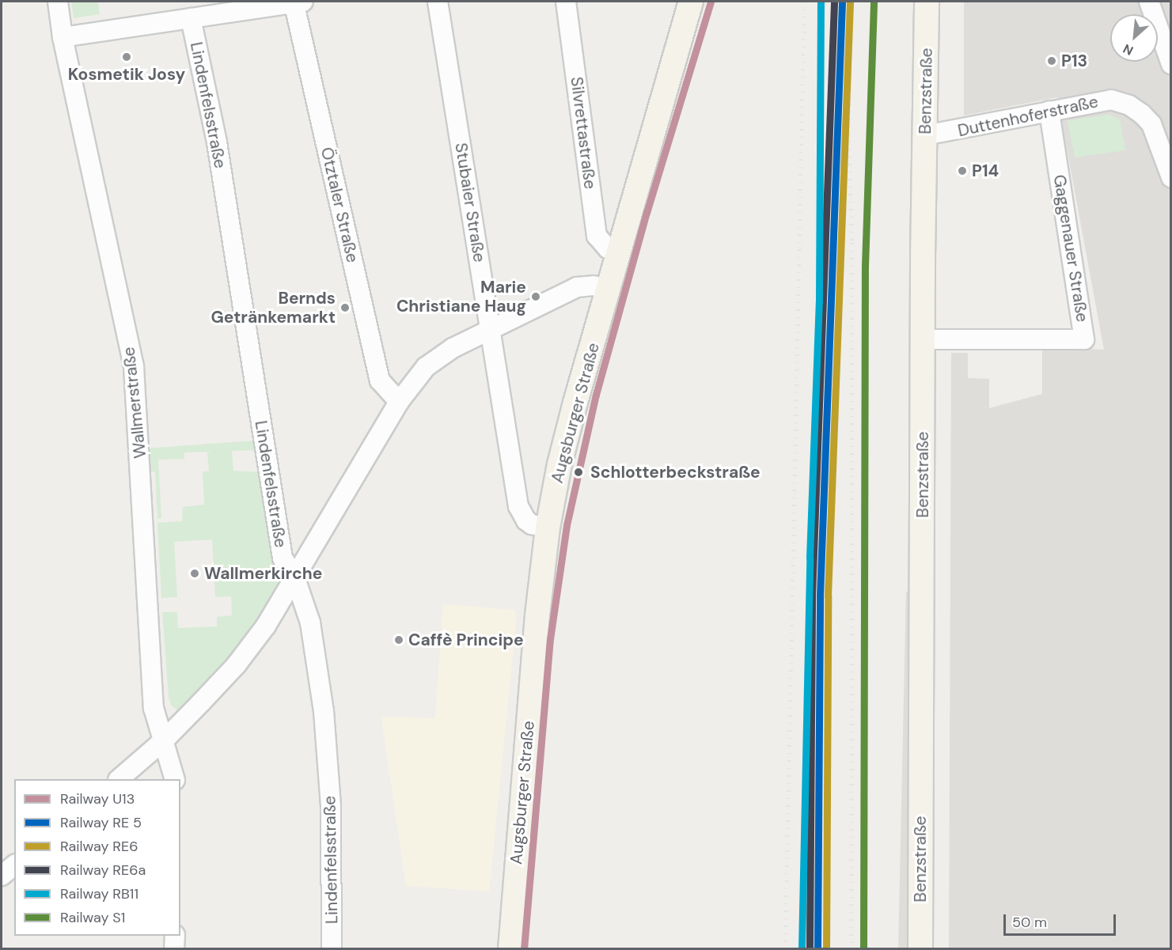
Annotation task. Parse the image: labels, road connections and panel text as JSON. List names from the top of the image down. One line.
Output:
{"streets":{"main road":["Benzstraße","Augsburger Straße"],"street":["Lindenfelsstraße","Duttenhoferstraße","Silvrettastraße","Stubaier Straße","Ötztaler Straße","Gaggenauer Straße","Wallmerstraße"]},"crossings":[["Benzstraße","Duttenhoferstraße"],["Benzstraße","Gaggenauer Straße"],["Duttenhoferstraße","Gaggenauer Straße"],["Silvrettastraße","Augsburger Straße"],["Stubaier Straße","Augsburger Straße"]],"places":["Kosmetik Josy","P13","P14","Marie Christiane Haug","Bernds Getränkemarkt","Schlotterbeckstraße","Wallmerkirche","Caffè Principe"],"lines":["rail line U13","rail line RE6","rail line RE6a","rail line RB11","rail line S1"],"legend":["Railway U13","Railway RE 5","Railway RE6","Railway RE6a","Railway RB11","Railway S1"],"scale_bar":"50 m","north":"bottom left"}
